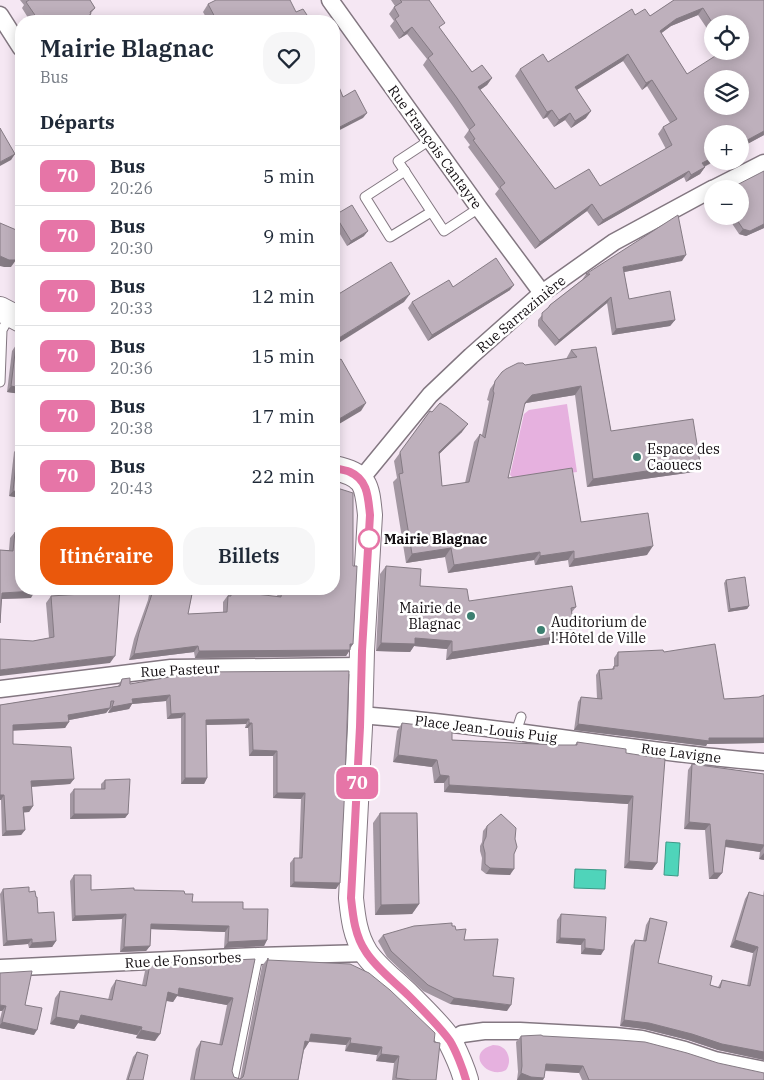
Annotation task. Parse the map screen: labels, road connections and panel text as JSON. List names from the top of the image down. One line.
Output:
{"streets":{"street":["Rue François Cantayre","Rue Sarrazinière","Rue Pasteur","Place Jean-Louis Puig","Rue Lavigne","Rue de Fonsorbes"]},"crossings":[["Rue François Cantayre","Rue Sarrazinière"],["Place Jean-Louis Puig","Rue Lavigne"]],"places":["Espace des Caouecs","Mairie Blagnac","Mairie de Blagnac","Auditorium de l'Hôtel de Ville"],"lines":["bus line 70"],"page":{"on_map":"70","map_buttons":["+","−"],"heading":[["Mairie Blagnac","Bus"],"Départs"],"list":[{"mark":"70","name":"Bus","note":"20:26","value":"5 min"},{"mark":"70","name":"Bus","note":"20:30","value":"9 min"},{"mark":"70","name":"Bus","note":"20:33","value":"12 min"},{"mark":"70","name":"Bus","note":"20:36","value":"15 min"},{"mark":"70","name":"Bus","note":"20:38","value":"17 min"},{"mark":"70","name":"Bus","note":"20:43","value":"22 min"}],"buttons":["Itinéraire","Billets"]}}
